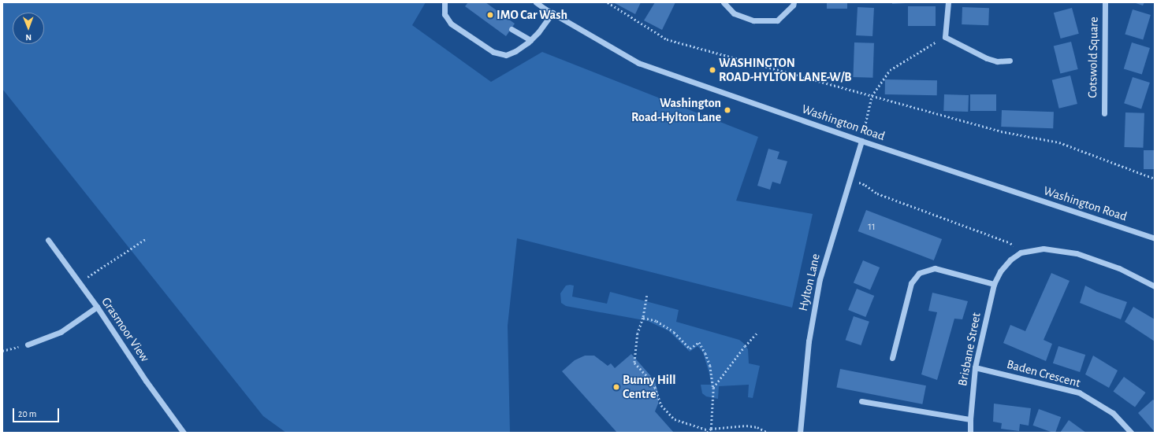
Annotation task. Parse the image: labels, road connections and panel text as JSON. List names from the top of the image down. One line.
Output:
{"streets":{"street":["Cotswold Square","Washington Road","Hylton Lane","Grasmoor View","Brisbane Street","Baden Crescent"]},"crossings":[["Washington Road","Hylton Lane"],["Brisbane Street","Baden Crescent"]],"places":["IMO Car Wash","WASHINGTON ROAD-HYLTON LANE-W/B","Washington Road-Hylton Lane","Bunny Hill Centre"],"house_numbers":["11"],"scale_bar":"20 m","north":"bottom"}
